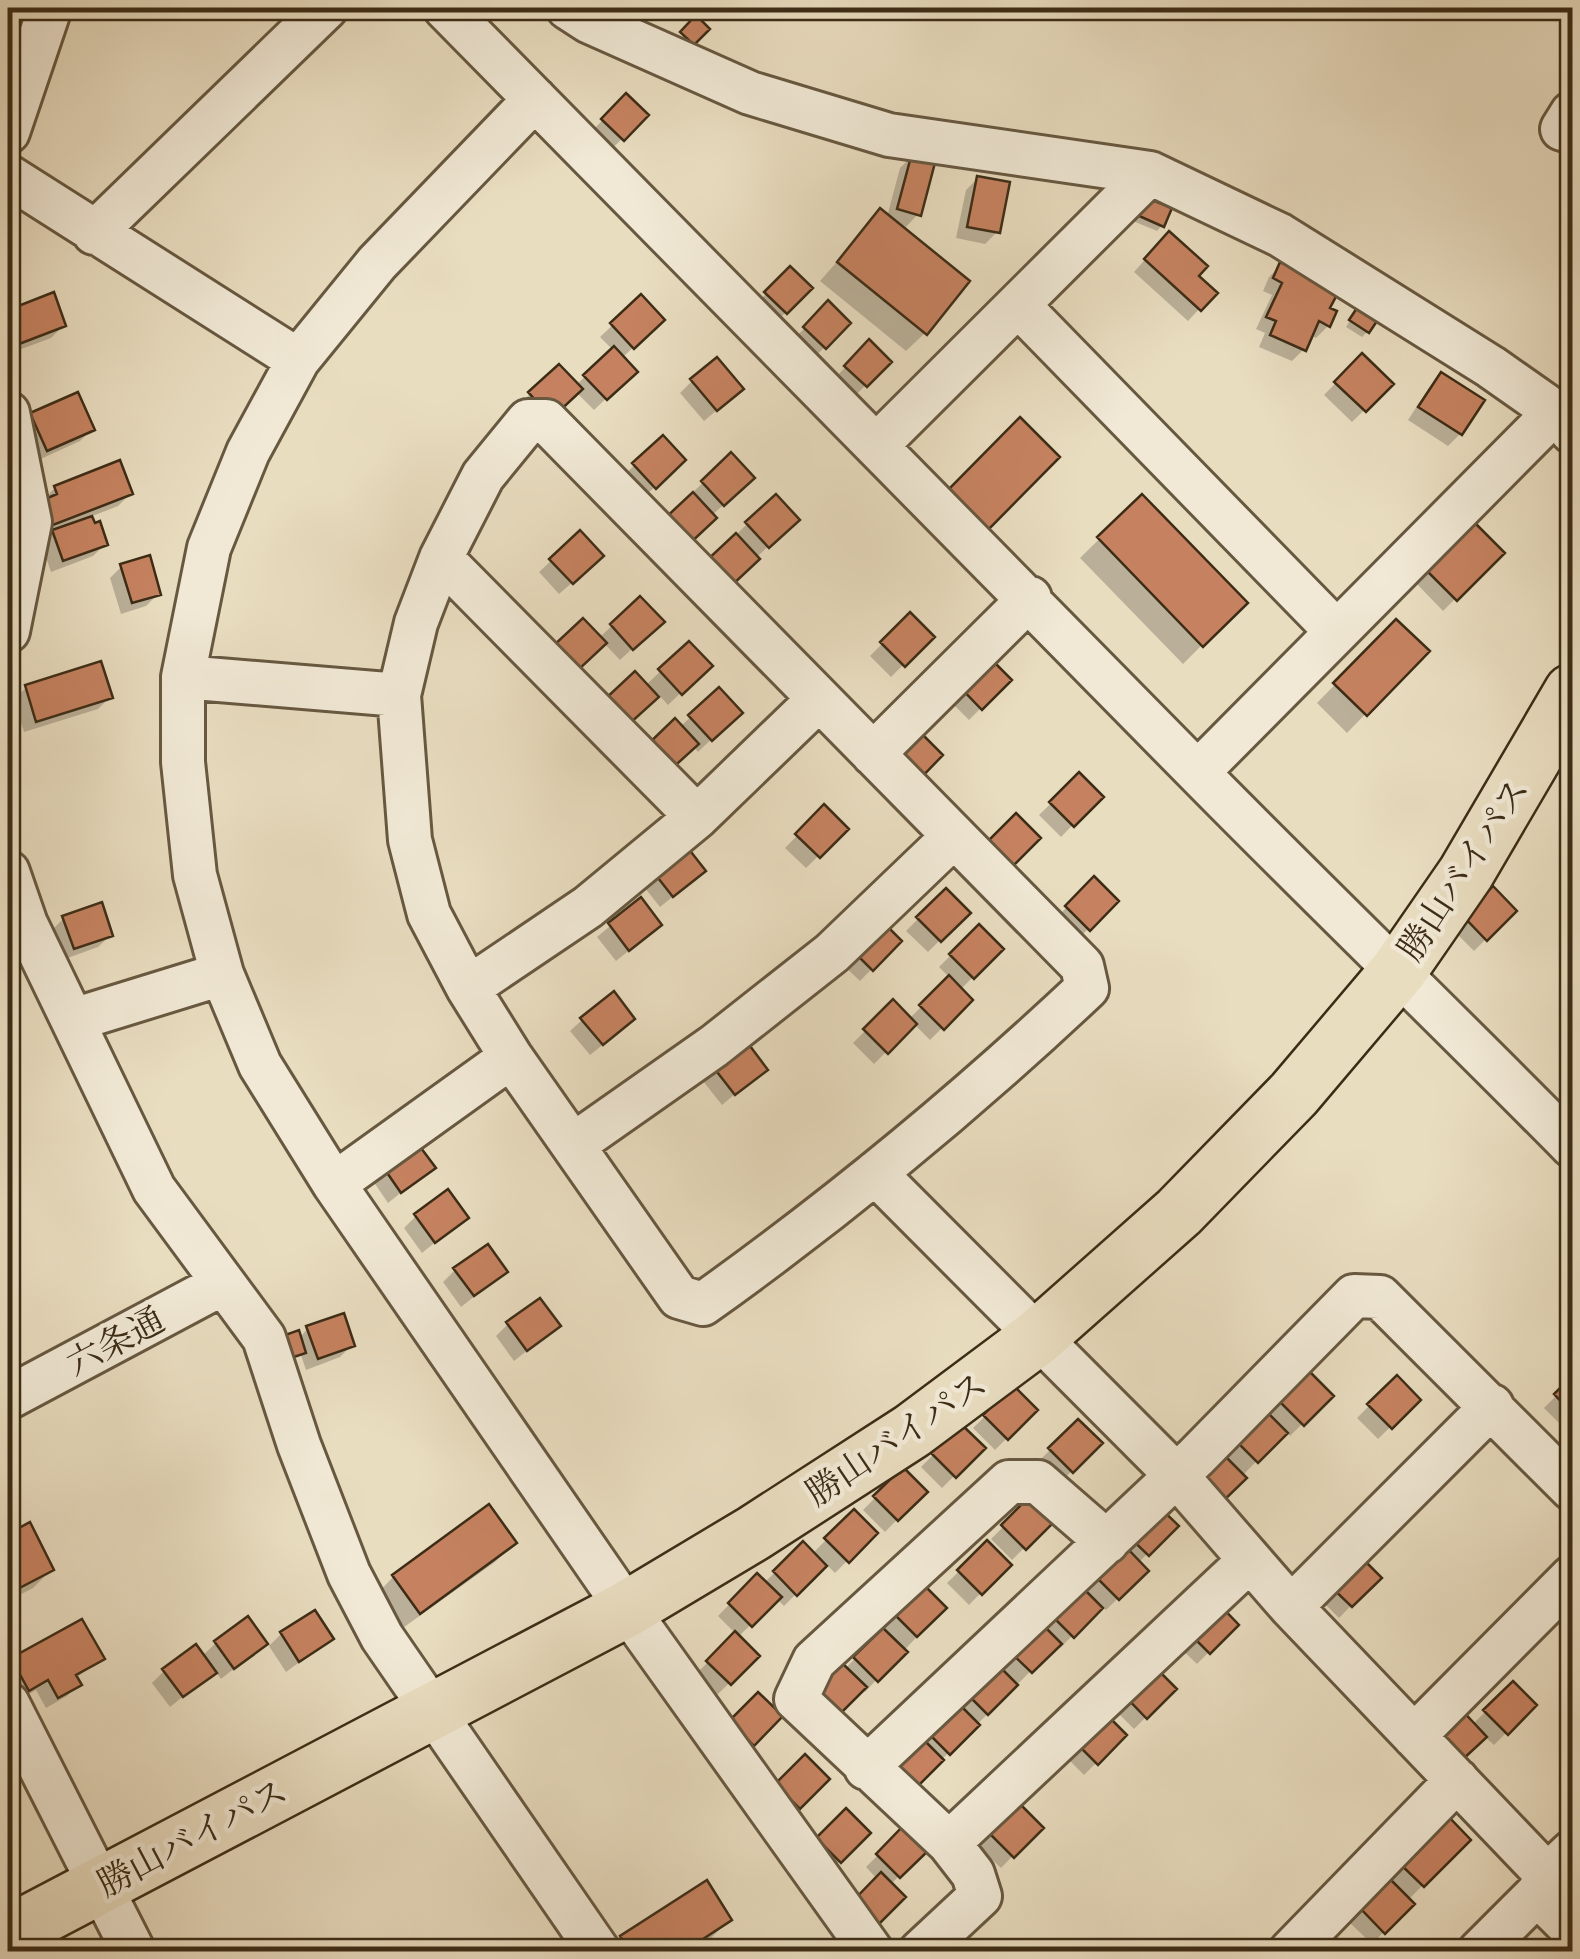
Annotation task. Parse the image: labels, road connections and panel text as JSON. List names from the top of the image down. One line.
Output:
{"streets":{"main road":["勝山バイパス"],"street":["六条通"]}}
